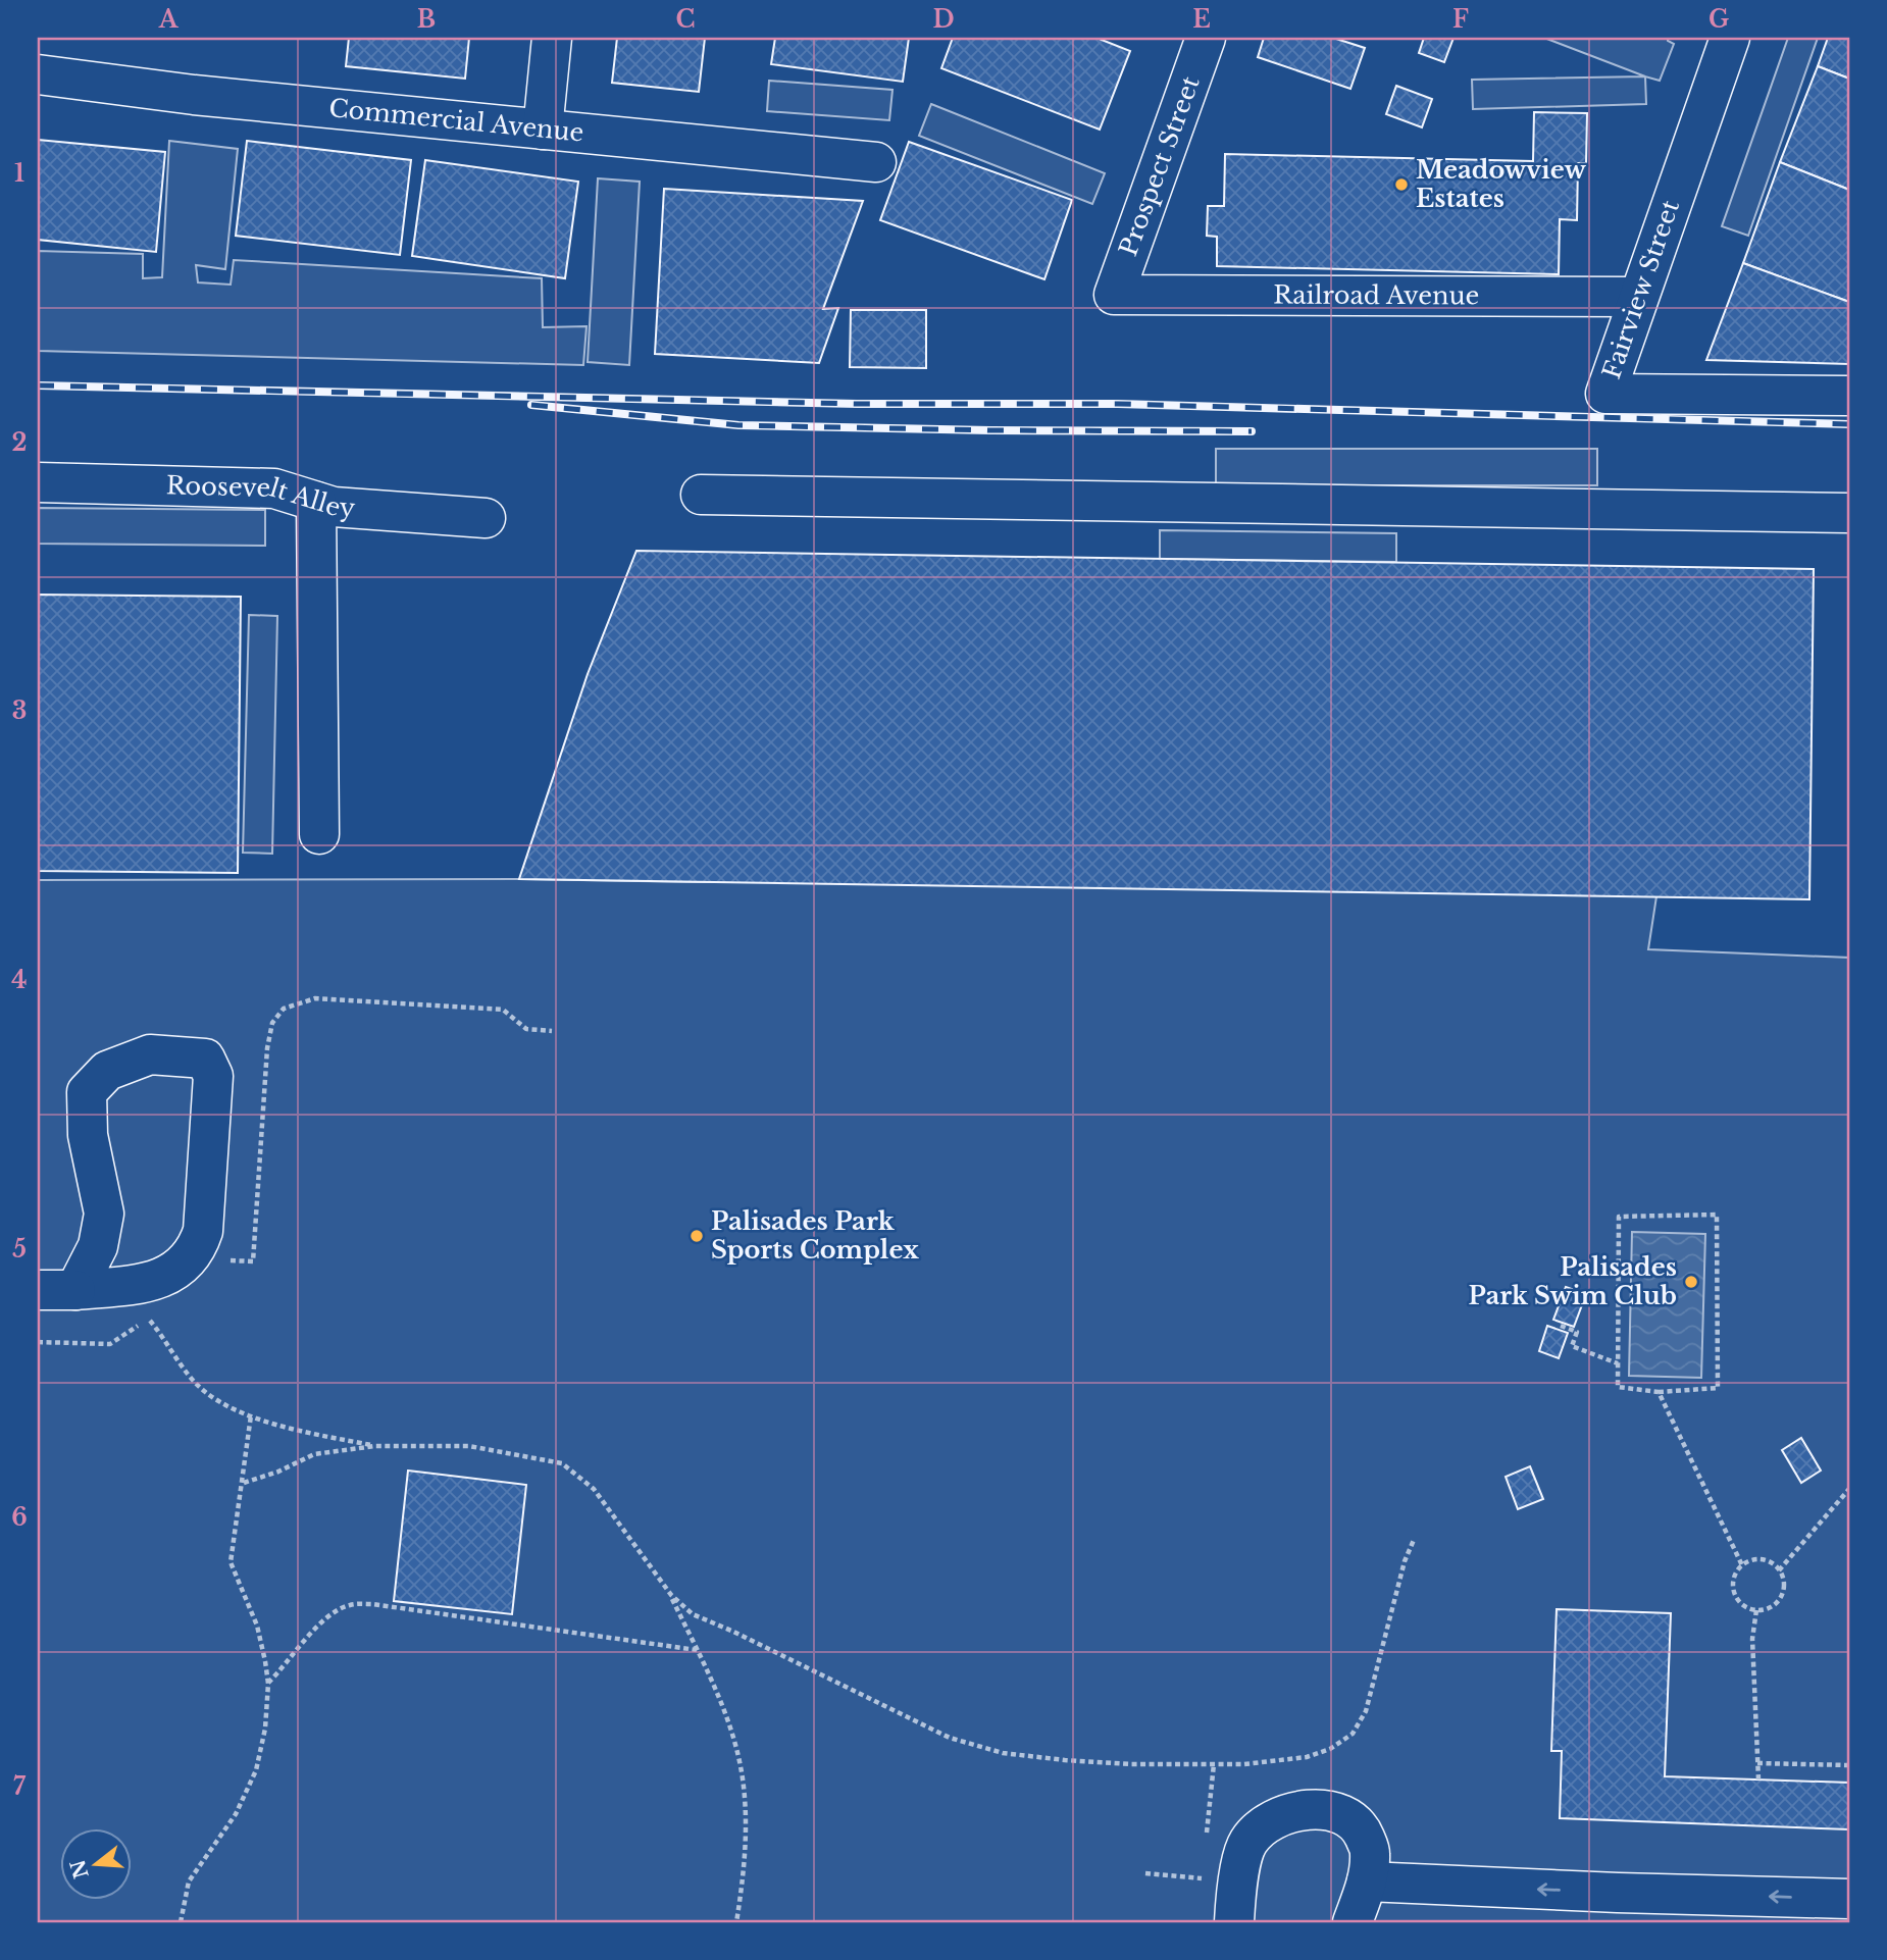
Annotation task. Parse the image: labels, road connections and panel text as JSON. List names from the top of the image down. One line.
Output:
{"streets":{"street":["Commercial Avenue","Prospect Street","Fairview Street","Railroad Avenue","Roosevelt Alley"]},"crossings":[["Prospect Street","Railroad Avenue"],["Fairview Street","Railroad Avenue"]],"places":["Meadowview Estates","Palisades Park Sports Complex","Palisades Park Swim Club"],"north":"left","grid":{"columns":["A","B","C","D","E","F","G"],"rows":["1","2","3","4","5","6","7"]}}
